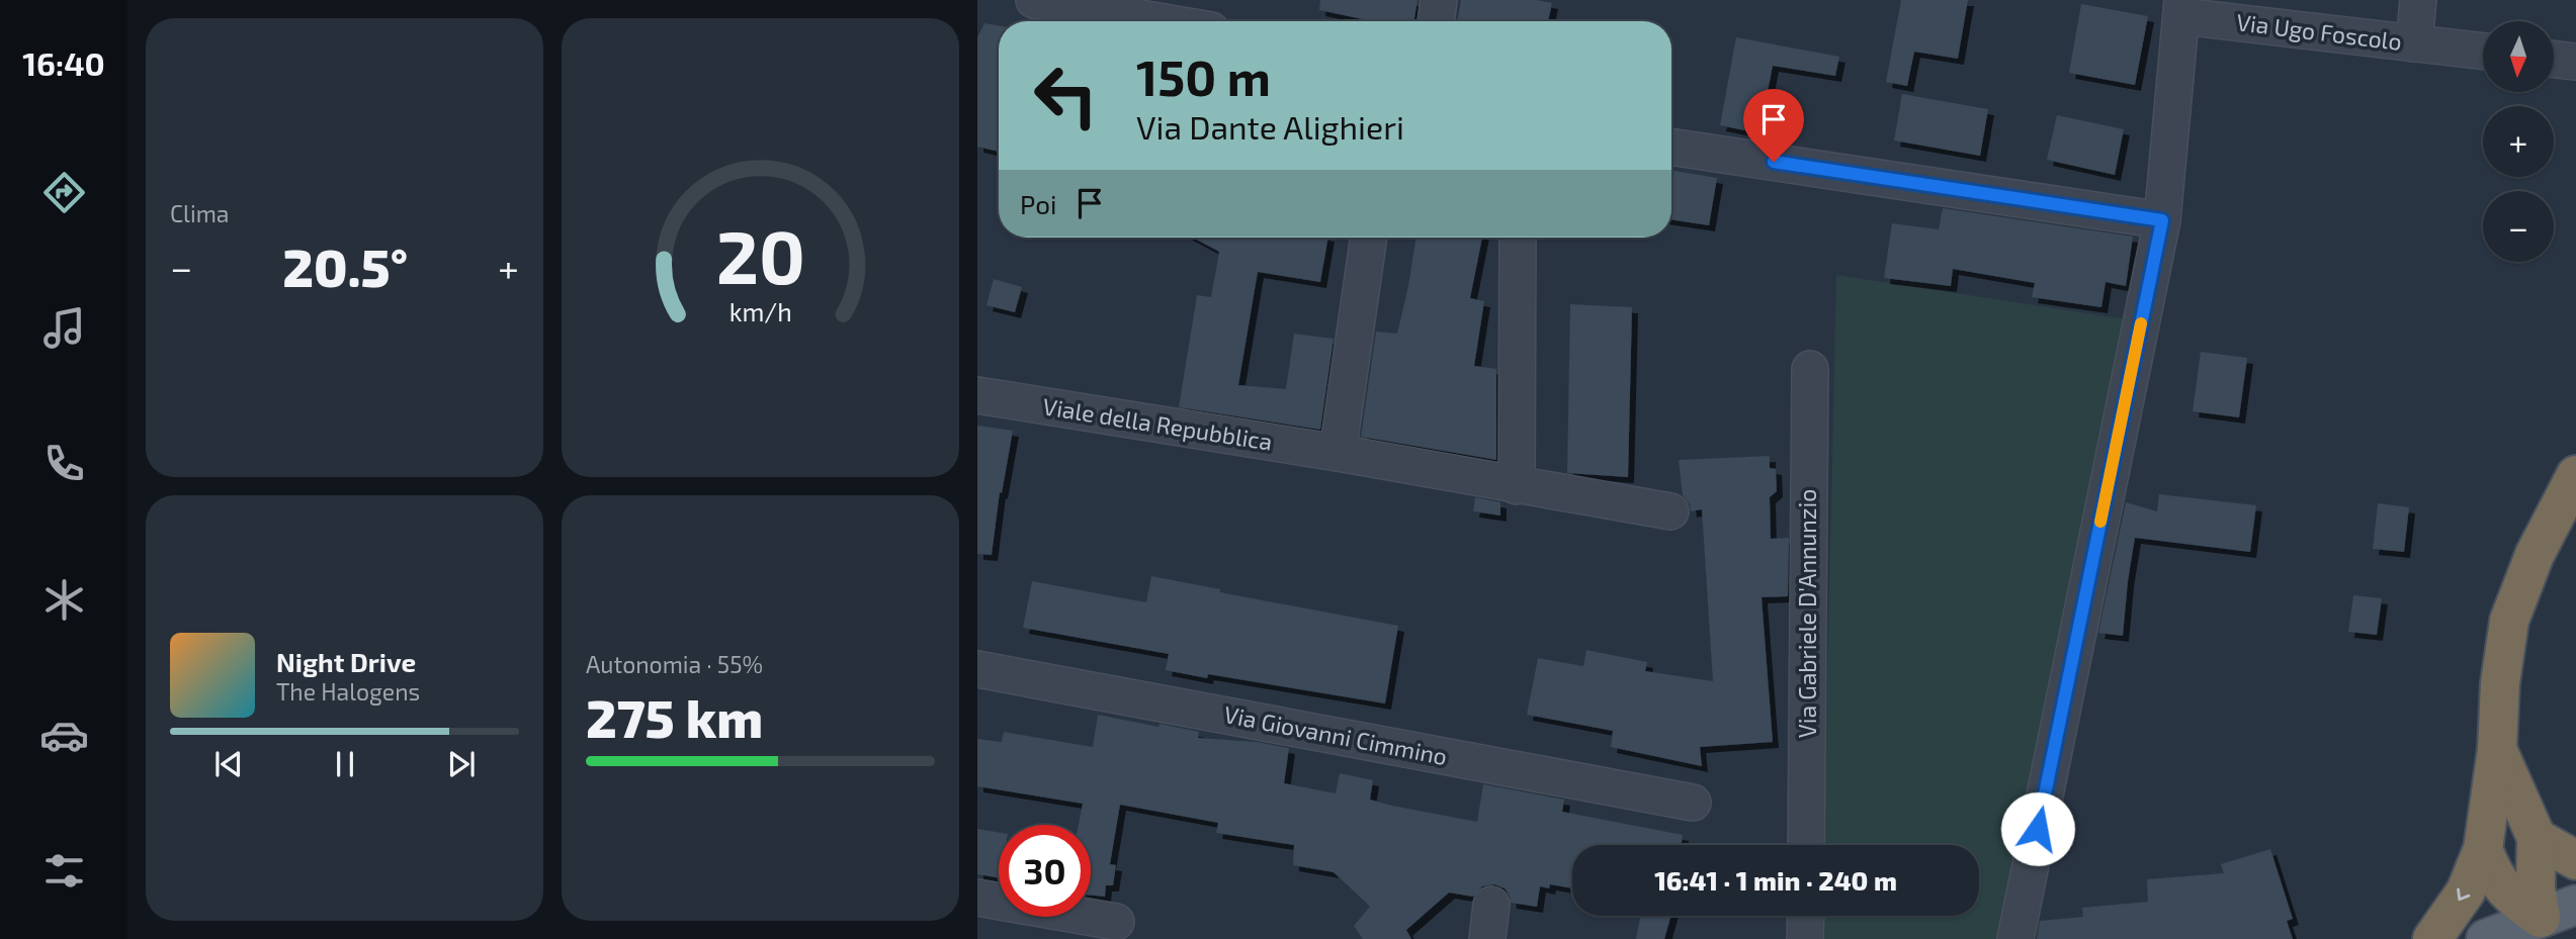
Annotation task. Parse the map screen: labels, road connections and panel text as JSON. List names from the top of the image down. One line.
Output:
{"streets":{"street":["Via Ugo Foscolo","Viale della Repubblica","Via Gabriele D'Annunzio","Via Giovanni Cimmino"]},"north":"bottom","page":{"tabs":"16:40","tile":["Clima",["Autonomia · 55%","275 km"]],"map_buttons":["+","−"],"turn":["150 m","Via Dante Alighieri"],"then":"Poi","heat":["−","20.5°","+"],"song":["Night Drive","The Halogens"],"limit":"30","trip":"16:41 · 1 min · 240 m","gauge":["20","km/h"]}}
